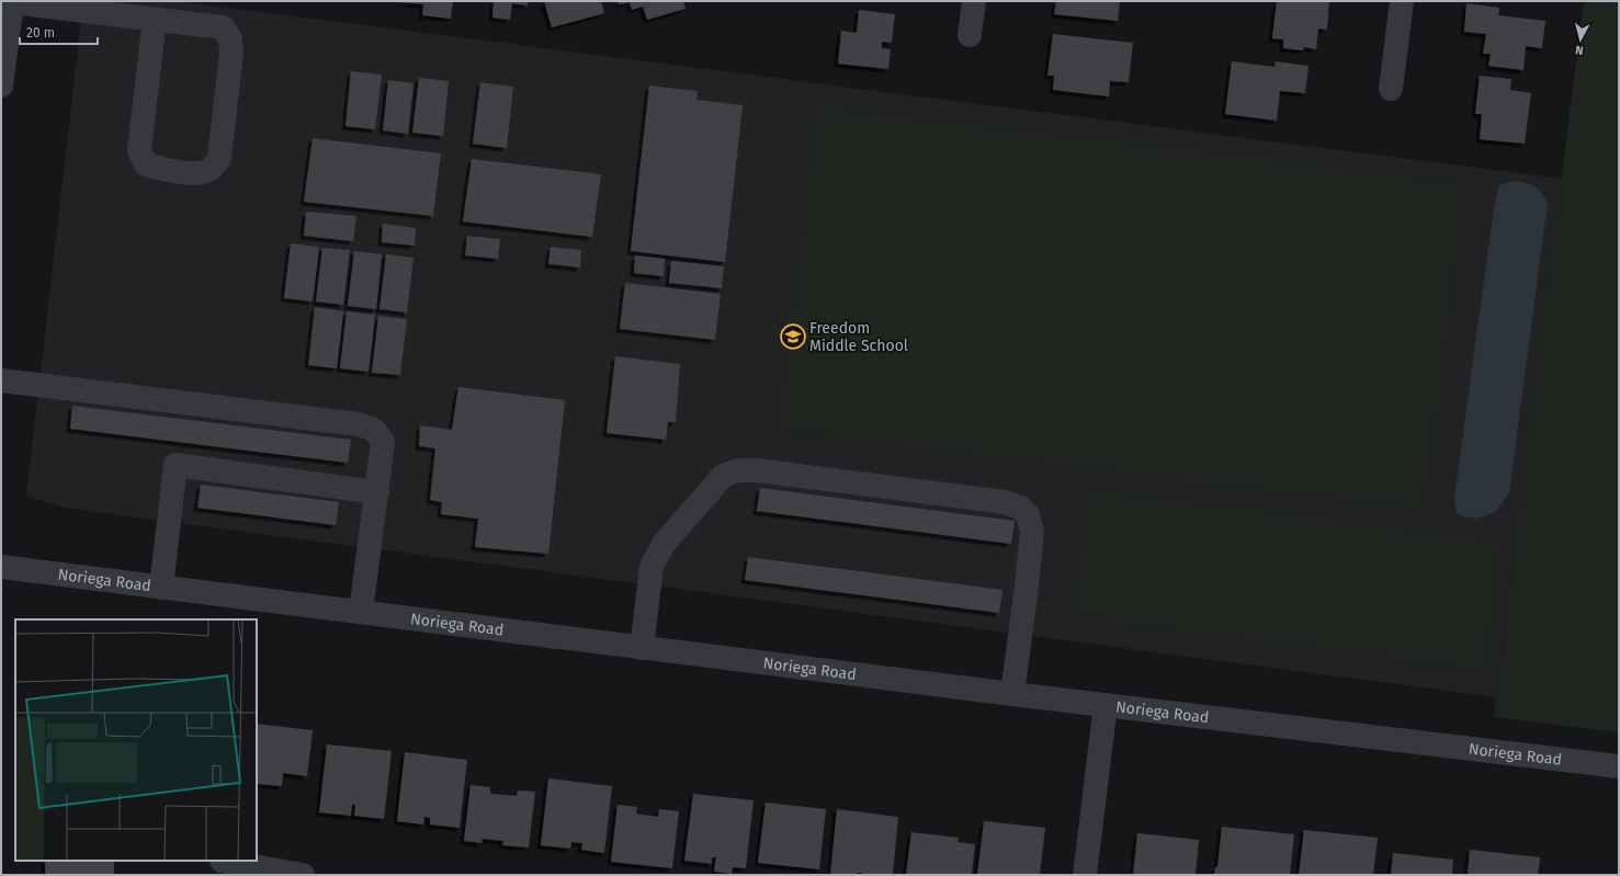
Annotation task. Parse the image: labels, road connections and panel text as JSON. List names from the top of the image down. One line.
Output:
{"streets":{"street":["Noriega Road"]},"places":{"school or university":["Freedom Middle School"]},"scale_bar":"20 m","north":"bottom"}
